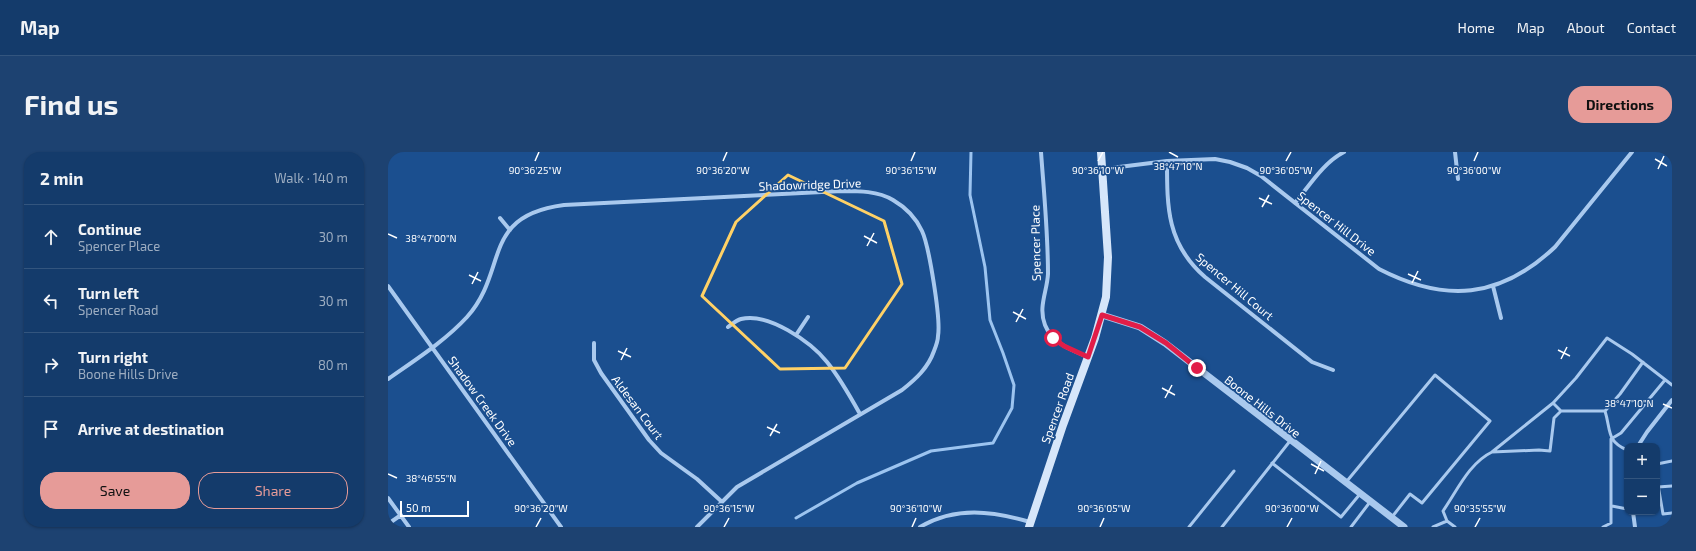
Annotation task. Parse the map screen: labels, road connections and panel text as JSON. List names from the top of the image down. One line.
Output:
{"streets":{"main road":["Spencer Road"],"street":["Shadowridge Drive","Spencer Hill Drive","Spencer Place","Spencer Hill Court","Shadow Creek Drive","Boone Hills Drive","Aldesan Court"]},"crossings":[["Shadowridge Drive","Shadow Creek Drive"],["Shadowridge Drive","Aldesan Court"],["Spencer Hill Drive","Spencer Hill Court"],["Spencer Hill Drive","Spencer Road"],["Spencer Place","Spencer Road"],["Boone Hills Drive","Spencer Road"]],"scale_bar":"50 m","page":{"header":"Map","nav":["Home","Map","About","Contact"],"buttons":["Directions",["Save","Share"]],"title":"Find us","heading":["2 min","Walk · 140 m"],"list":[["Continue","Spencer Place","30 m"],["Turn left","Spencer Road","30 m"],["Turn right","Boone Hills Drive","80 m"],"Arrive at destination"],"map_buttons":["+","−"],"scale":"50 m"},"coordinates":["38°47'10\"N","90°36'25\"W","90°36'20\"W","90°36'15\"W","90°36'10\"W","90°36'05\"W","90°36'00\"W","38°47'00\"N","38°46'55\"N","90°35'55\"W"]}
